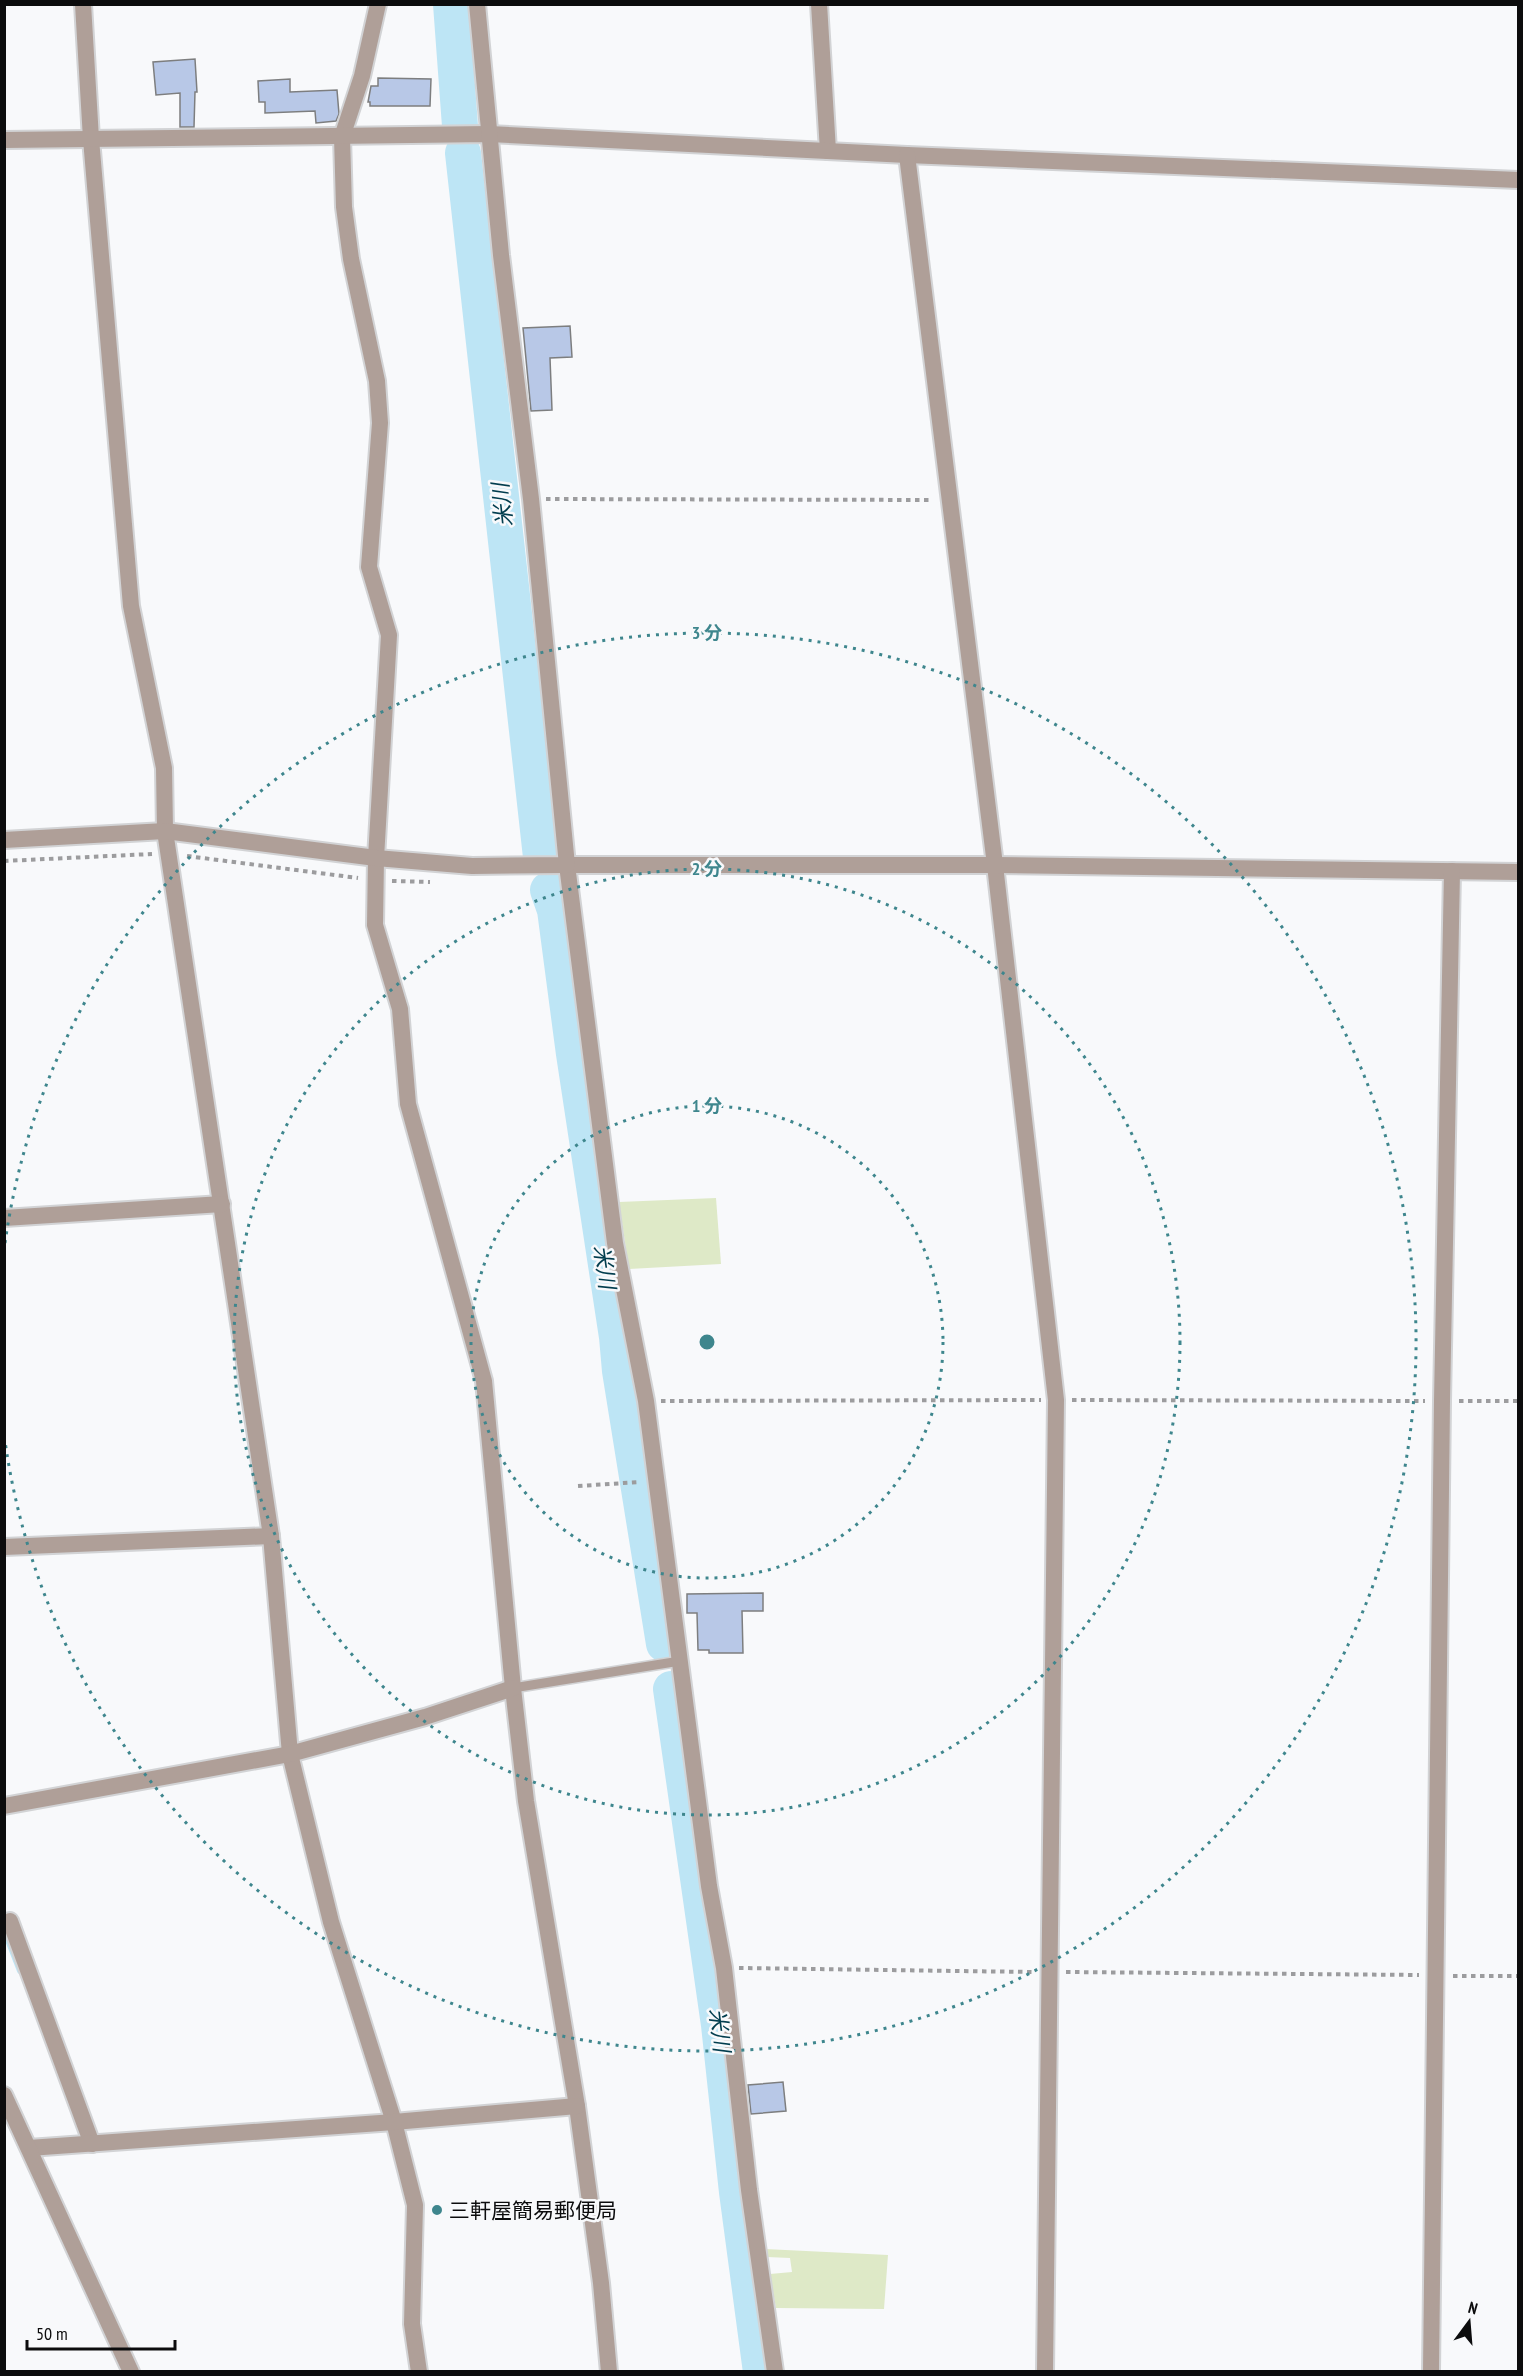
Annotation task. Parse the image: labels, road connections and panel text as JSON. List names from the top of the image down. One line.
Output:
{"water":["米川"],"places":["三軒屋簡易郵便局"],"scale_bar":"50 m","north":"top","rings":["3 分","2 分","1 分"]}
